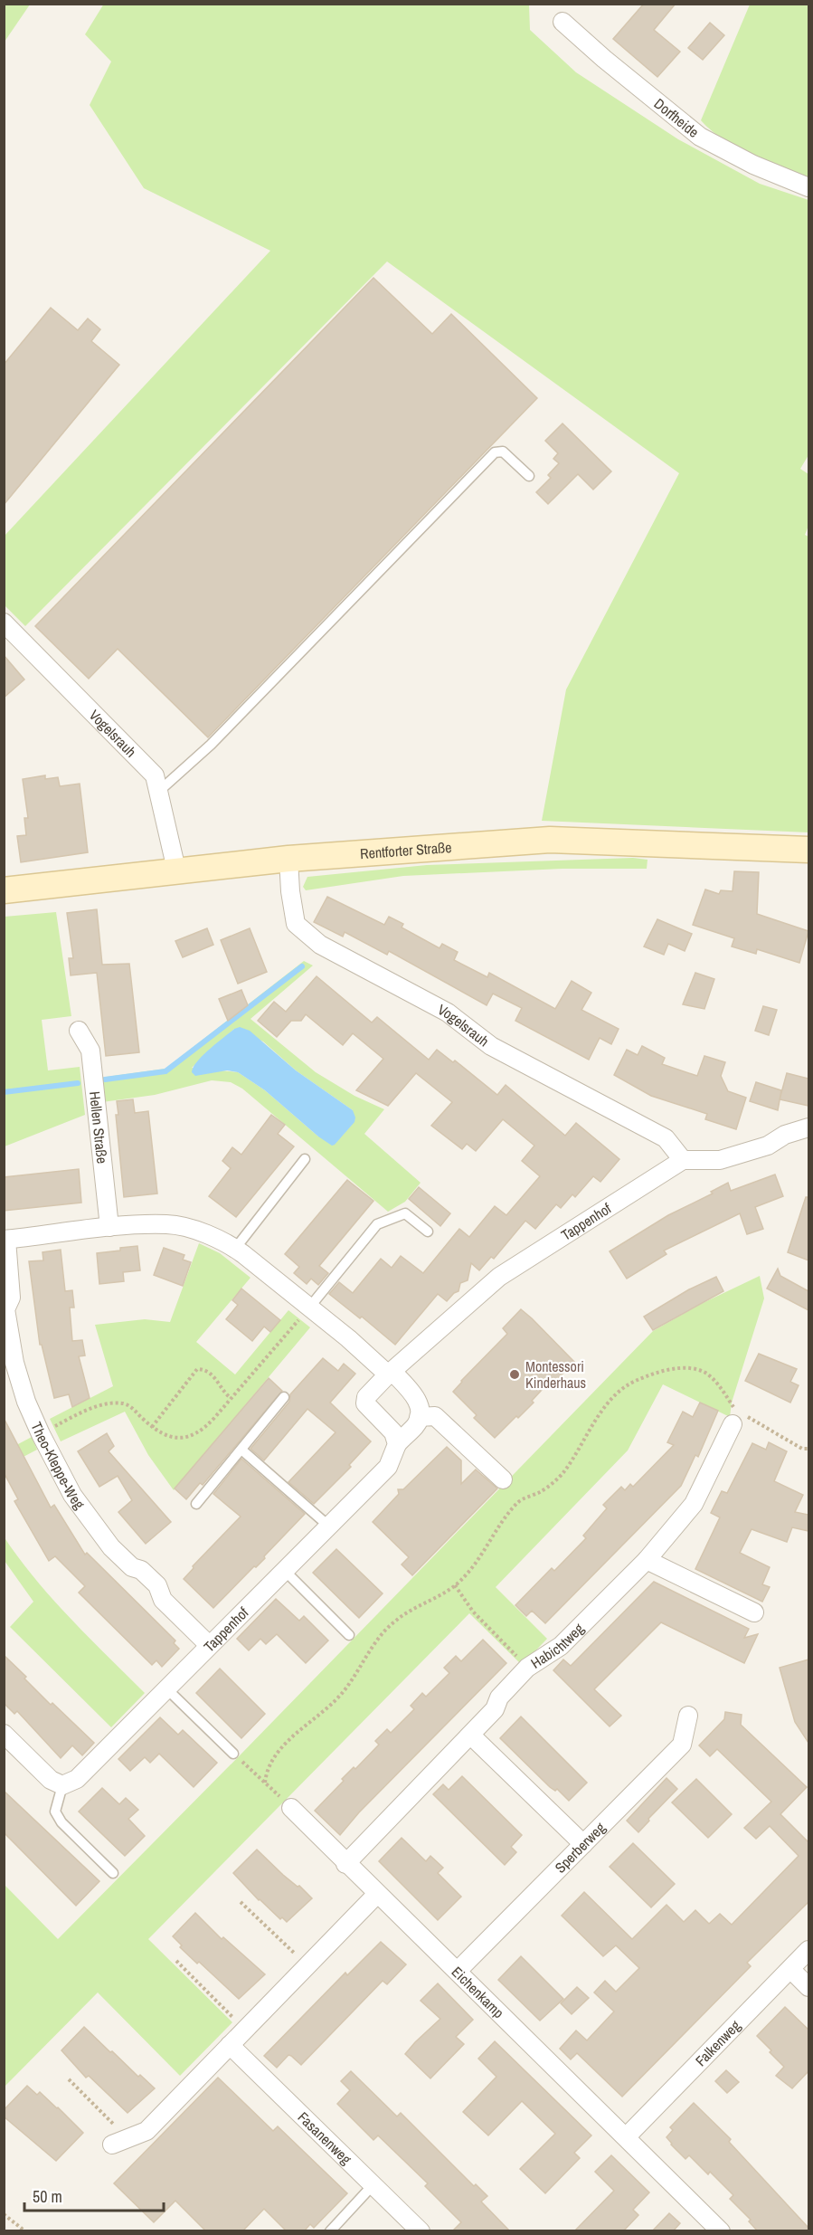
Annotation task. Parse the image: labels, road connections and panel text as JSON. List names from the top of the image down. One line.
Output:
{"streets":{"main road":["Rentforter Straße"],"street":["Dorfheide","Vogelsrauh","Hellen Straße","Tappenhof","Theo-Kleppe-Weg","Habichtweg","Sperberweg","Eichenkamp","Falkenweg","Fasanenweg"]},"crossings":[["Vogelsrauh","Rentforter Straße"],["Vogelsrauh","Tappenhof"],["Tappenhof","Theo-Kleppe-Weg"],["Habichtweg","Eichenkamp"],["Sperberweg","Eichenkamp"],["Eichenkamp","Falkenweg"]],"places":["Montessori Kinderhaus"],"scale_bar":"50 m"}
